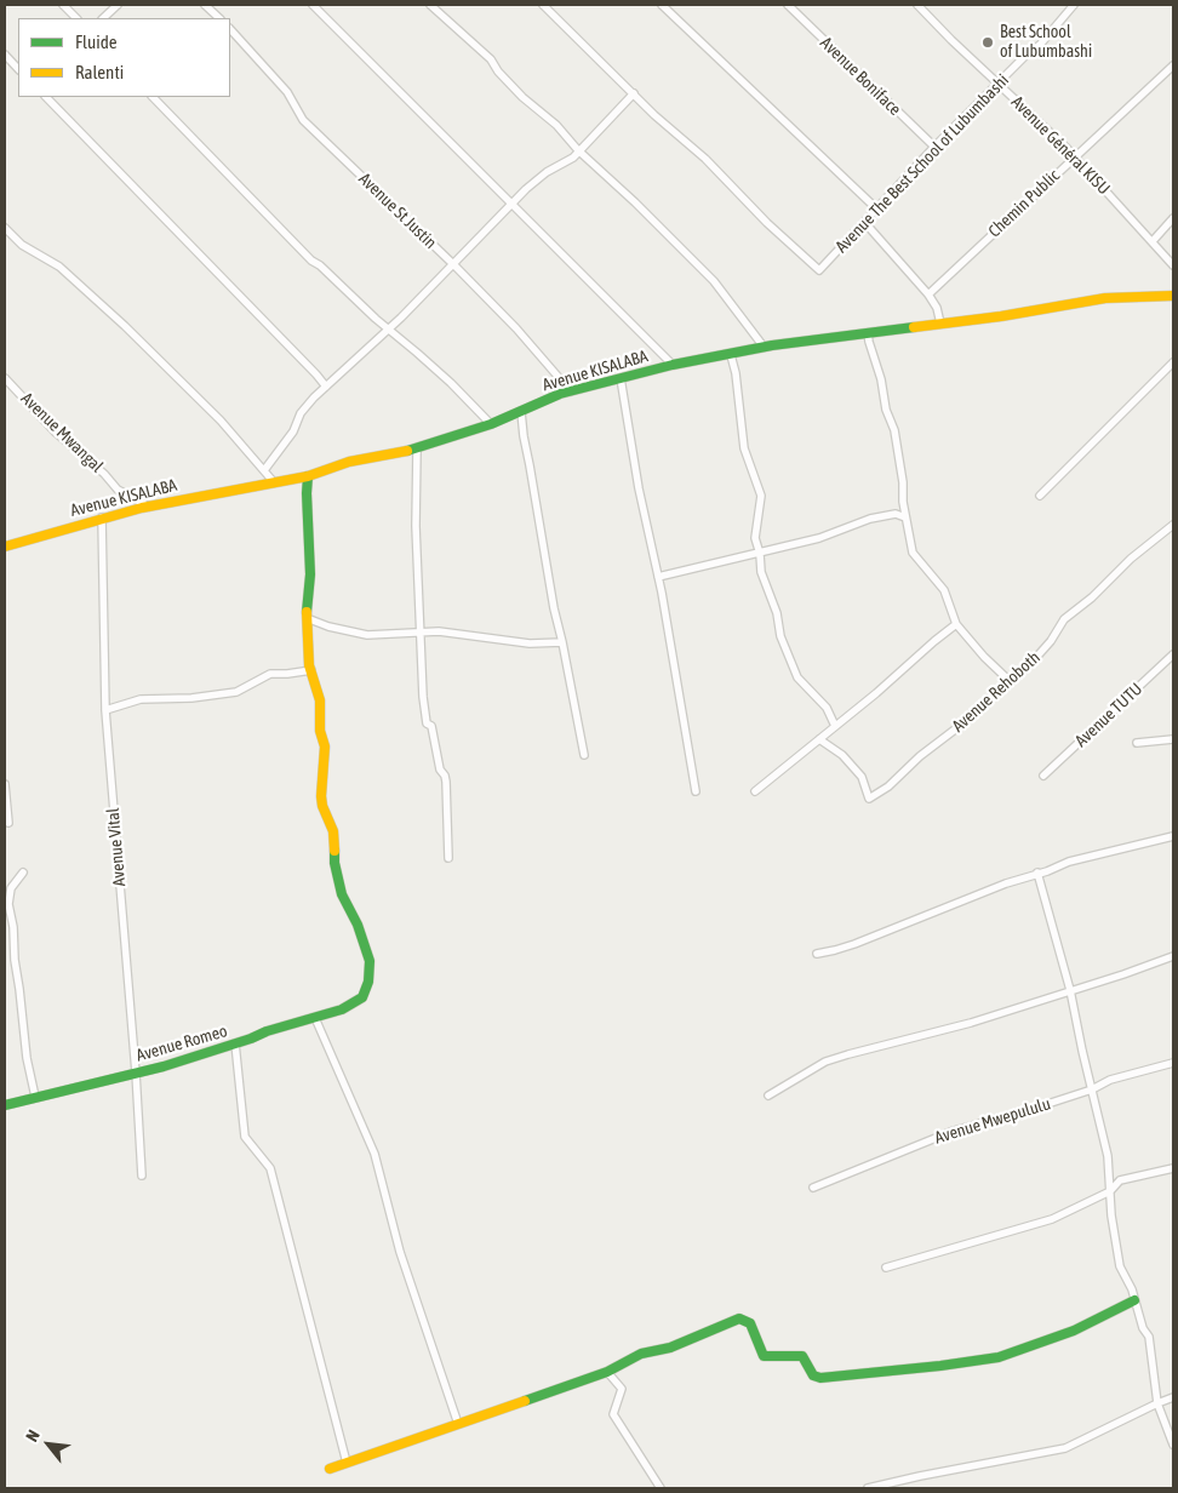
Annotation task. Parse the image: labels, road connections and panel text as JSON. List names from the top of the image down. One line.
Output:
{"streets":{"street":["Avenue Boniface","Avenue Général KISU","Avenue The Best School of Lubumbashi","Chemin Public","Avenue St Justin","Avenue KISALABA","Avenue Mwangal","Avenue Rehoboth","Avenue TUTU","Avenue Vital","Avenue Romeo","Avenue Mwepululu"]},"crossings":[["Avenue Boniface","Avenue The Best School of Lubumbashi"],["Avenue Général KISU","Avenue The Best School of Lubumbashi"],["Avenue Général KISU","Chemin Public"],["Avenue St Justin","Avenue KISALABA"],["Avenue KISALABA","Avenue Mwangal"],["Avenue KISALABA","Avenue Vital"],["Avenue Vital","Avenue Romeo"]],"places":["Best School of Lubumbashi"],"legend":["Fluide","Ralenti"],"north":"top left"}
